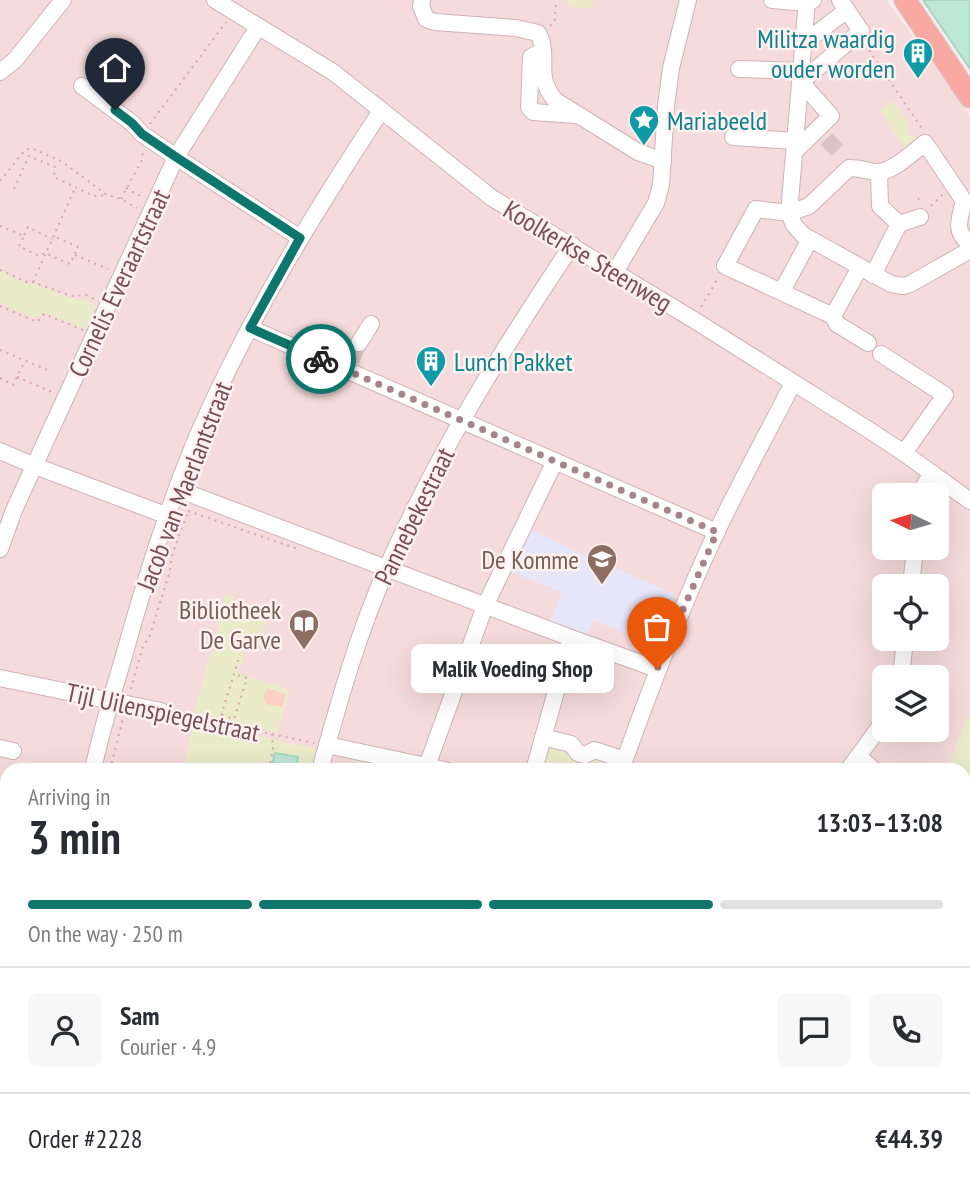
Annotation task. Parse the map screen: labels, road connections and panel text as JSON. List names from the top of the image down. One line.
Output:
{"streets":{"street":["Koolkerkse Steenweg","Cornelis Everaartstraat","Jacob van Maerlantstraat","Pannebekestraat","Tijl Uilenspiegelstraat"]},"crossings":[["Koolkerkse Steenweg","Cornelis Everaartstraat"],["Koolkerkse Steenweg","Jacob van Maerlantstraat"],["Koolkerkse Steenweg","Pannebekestraat"],["Jacob van Maerlantstraat","Tijl Uilenspiegelstraat"],["Pannebekestraat","Tijl Uilenspiegelstraat"]],"places":{"building":["Militza waardig ouder worden","Lunch Pakket"],"place":["Mariabeeld"],"school or university":["De Komme"],"library":["Bibliotheek De Garve"],"other":["Malik Voeding Shop"]},"north":"left","page":{"bubble":"Malik Voeding Shop","heading":["3 min","Arriving in","13:03–13:08"],"panel":["Sam","Courier · 4.9","Order #2228","€44.39"],"bar":"On the way · 250 m"}}
